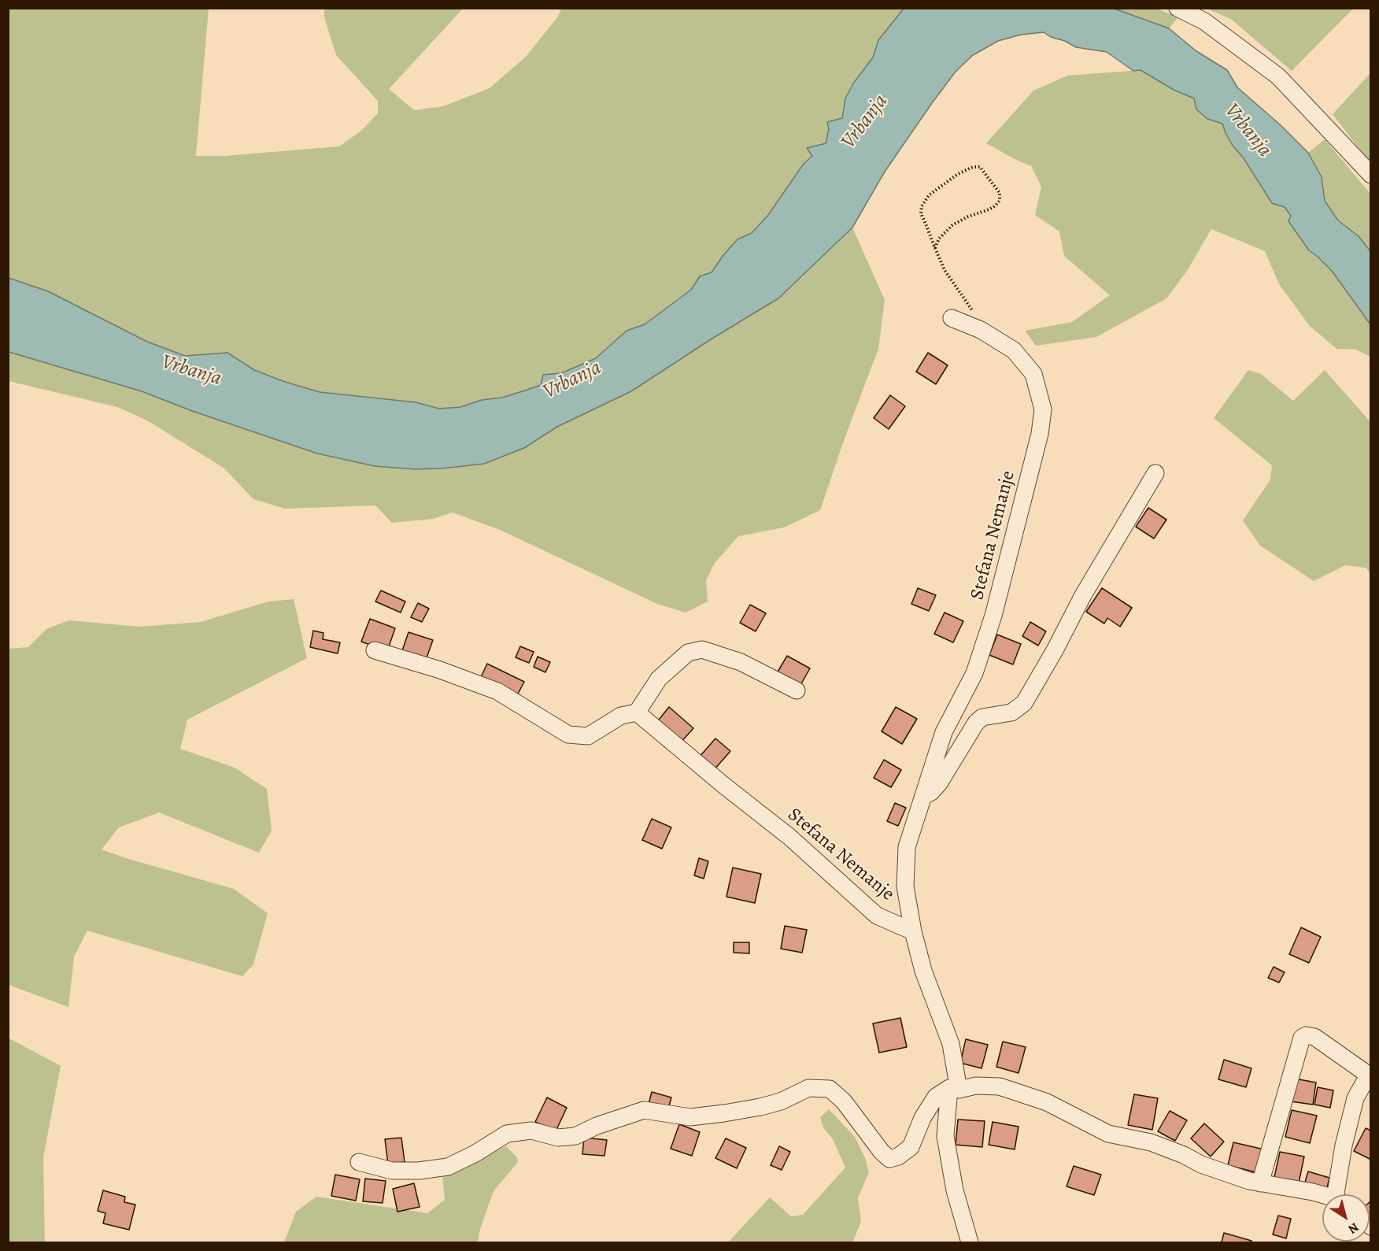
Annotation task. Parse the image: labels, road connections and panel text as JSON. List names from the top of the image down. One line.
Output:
{"streets":{"street":["Stefana Nemanje"]},"water":["Vrbanja"],"north":"bottom right"}
